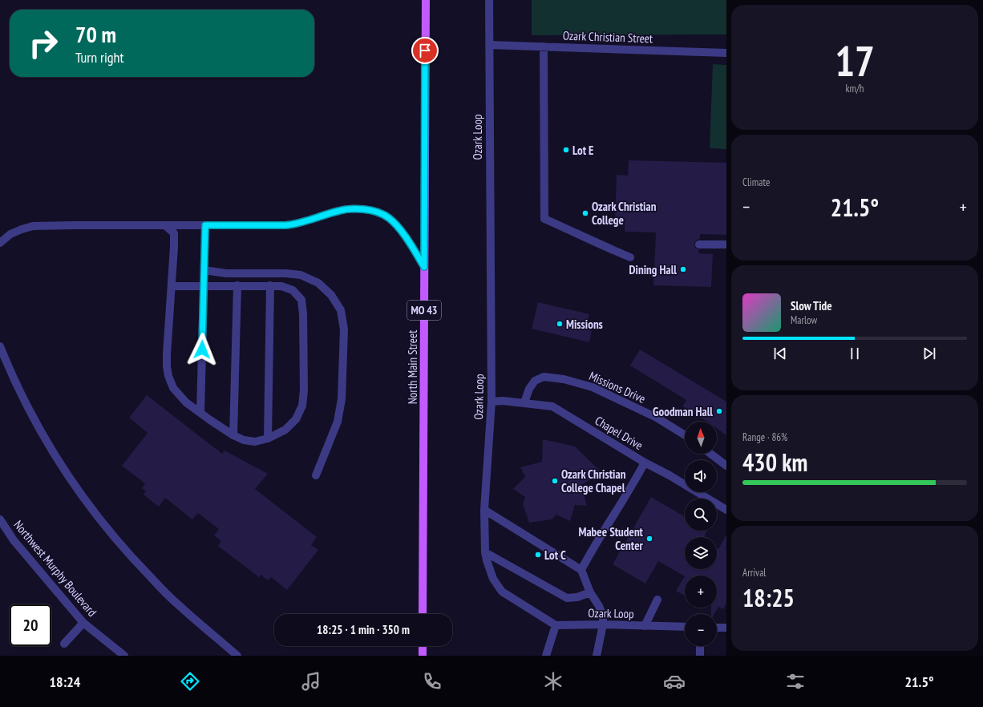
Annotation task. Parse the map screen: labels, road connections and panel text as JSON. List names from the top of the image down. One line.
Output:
{"streets":{"main road":["MO 43","North Main Street"],"street":["Ozark Christian Street","Ozark Loop","Missions Drive","Chapel Drive","Northwest Murphy Boulevard"]},"crossings":[["Ozark Christian Street","Ozark Loop"],["Ozark Loop","Chapel Drive"],["Missions Drive","Chapel Drive"]],"places":["Lot E","Ozark Christian College","Dining Hall","Missions","Goodman Hall","Ozark Christian College Chapel","Mabee Student Center","Lot C"],"north":"top","page":{"tile":[["17","km/h"],"Climate",["Range · 86%","430 km"],["Arrival","18:25"]],"turn":["70 m","Turn right"],"heat":["−","21.5°","+"],"song":["Slow Tide","Marlow"],"map_buttons":["+","−"],"limit":"20","trip":"18:25 · 1 min · 350 m","tabs":["18:24","21.5°"]}}
